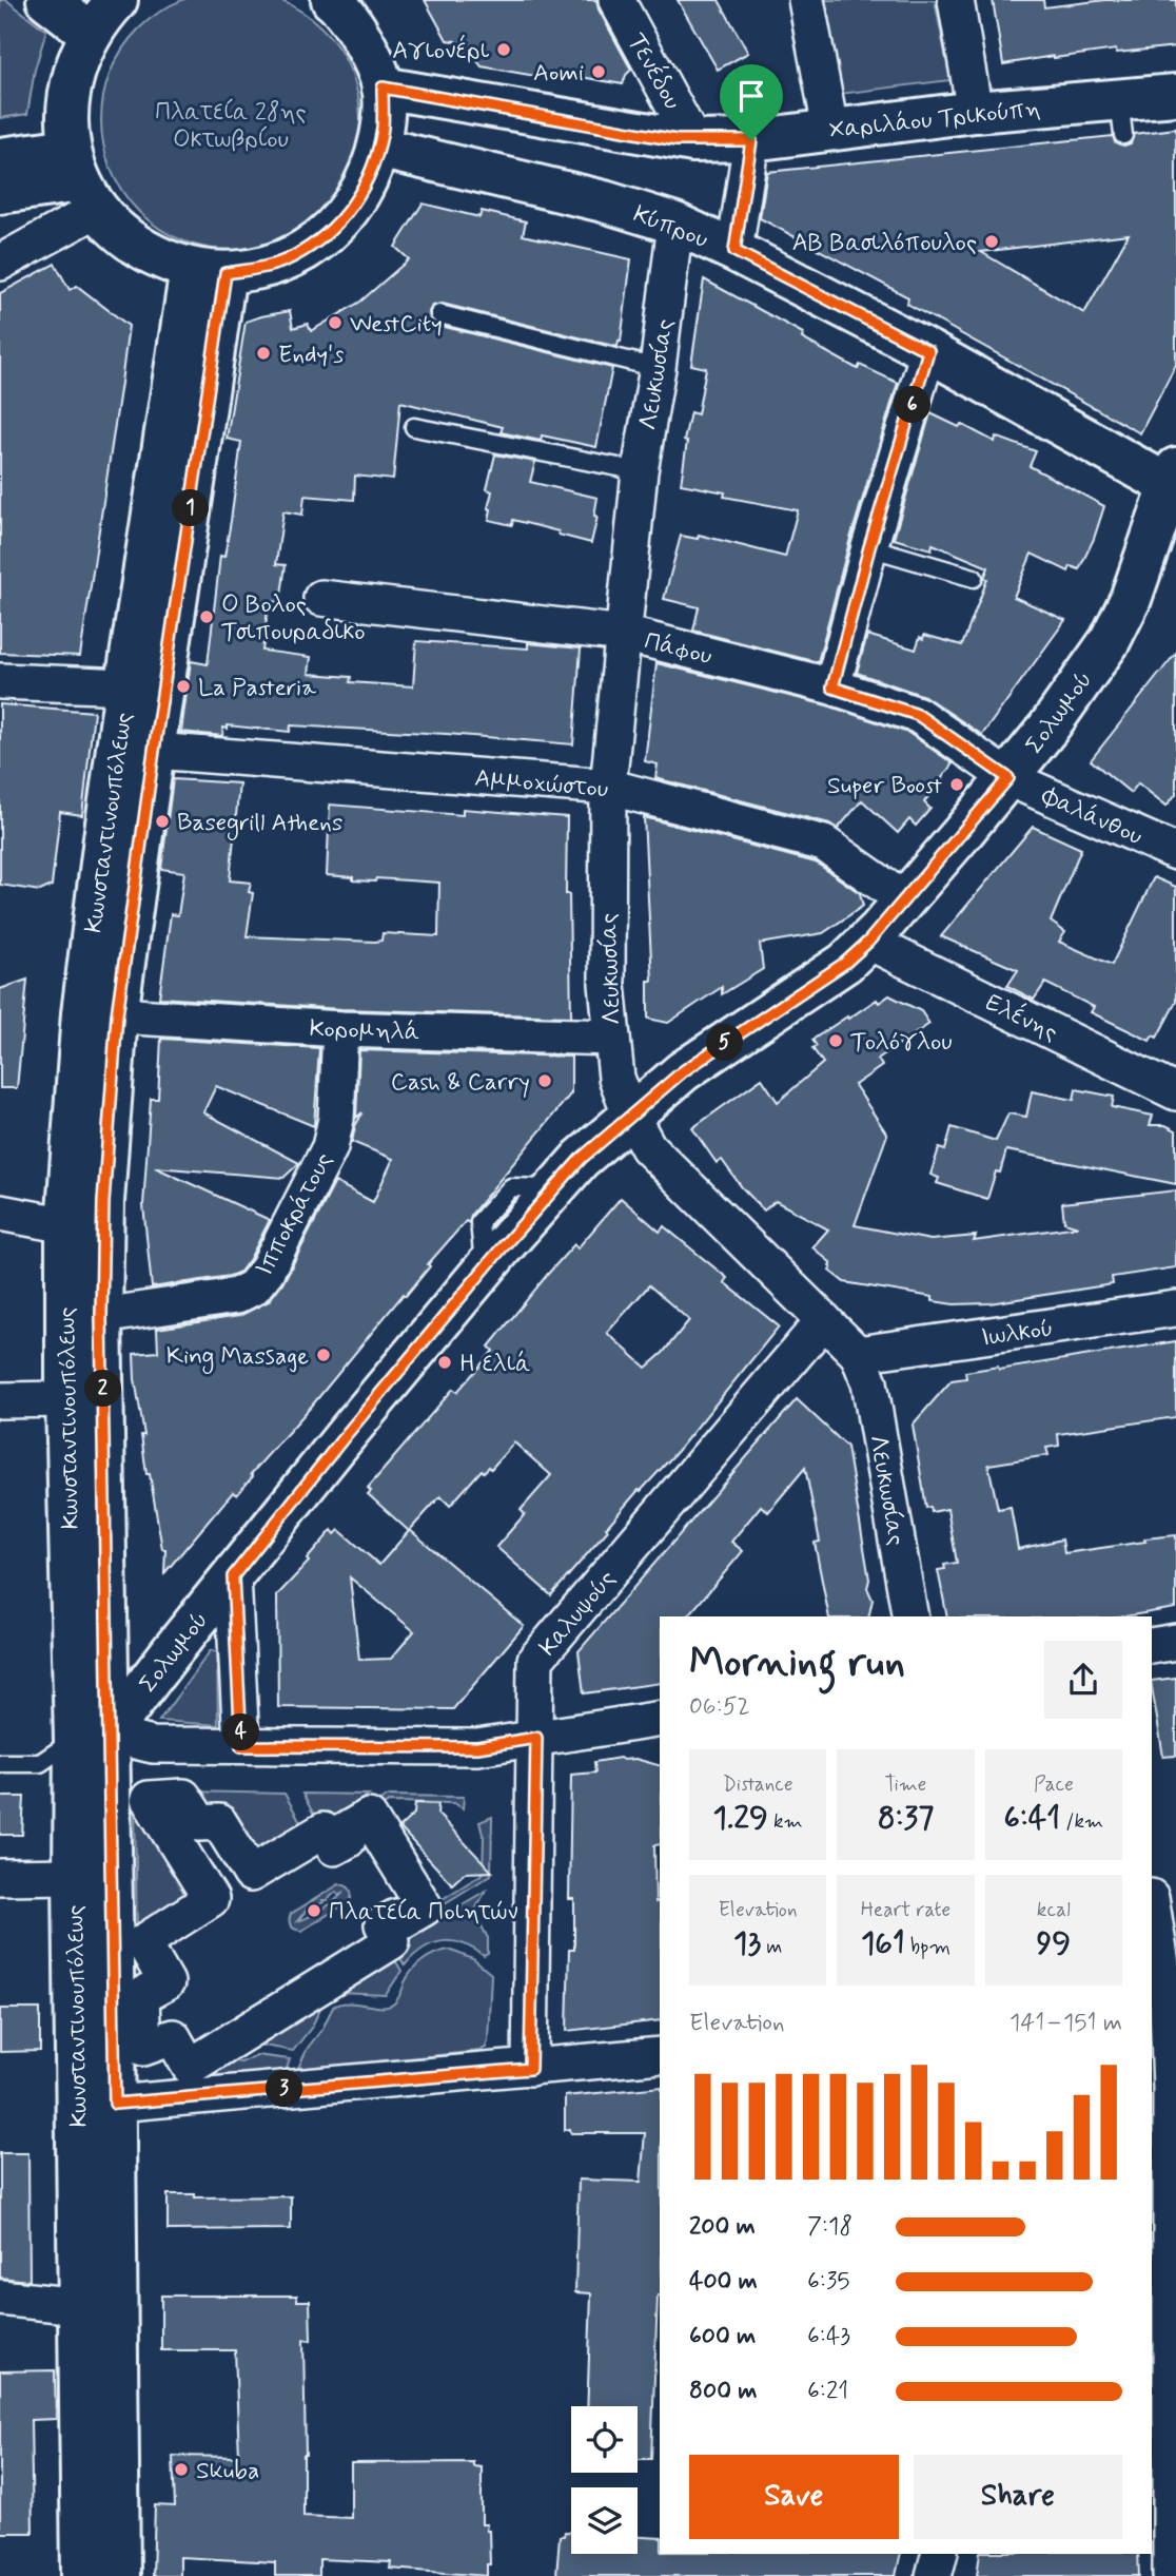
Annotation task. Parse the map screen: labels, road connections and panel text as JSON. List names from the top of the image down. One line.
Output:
{"streets":{"main road":["Χαριλάου Τρικούπη","Κύπρου","Σολωμού","Κωνσταντινουπόλεως"],"street":["Τενέδου","Λευκωσίας","Πάφου","Αμμοχώστου","Φαλάνθου","Ελένης","Κορομηλά","Ιπποκράτους","Ιωλκού","Καλυψούς"]},"crossings":[["Τενέδου","Χαριλάου Τρικούπη"],["Κύπρου","Λευκωσίας"],["Κύπρου","Σολωμού"],["Λευκωσίας","Πάφου"],["Λευκωσίας","Σολωμού"],["Λευκωσίας","Αμμοχώστου"],["Λευκωσίας","Κορομηλά"],["Λευκωσίας","Ιωλκού"],["Λευκωσίας","Καλυψούς"],["Πάφου","Σολωμού"],["Πάφου","Φαλάνθου"],["Σολωμού","Αμμοχώστου"],["Σολωμού","Φαλάνθου"],["Σολωμού","Κωνσταντινουπόλεως"],["Σολωμού","Ελένης"],["Αμμοχώστου","Κωνσταντινουπόλεως"],["Κωνσταντινουπόλεως","Κορομηλά"],["Κωνσταντινουπόλεως","Ιπποκράτους"],["Κορομηλά","Ιπποκράτους"]],"parks":["Πλατεία 28ης Οκτωβρίου"],"places":["Αγιονέρι","Aomi","ΑΒ Βασιλόπουλος","WestCity","Endy's","Ο Βολος Τσιπουραδικο","La Pasteria","Super Boost","Basegrill Athens","Τολόγλου","Cash & Carry","King Massage","Η ελιά","Πλατεία Ποιητών","Skuba"],"page":{"pins":["6","1","5","2","4","3"],"heading":["Morning run","06:52"],"stats":[["Distance","1.29 km"],["Time","8:37"],["Pace","6:41 /km"],["Elevation","13 m"],["Heart rate","161 bpm"],["kcal","99"]],"chart":["Elevation","141–151 m"],"list":[{"name":"200 m","note":"7:18"},{"name":"400 m","note":"6:35"},{"name":"600 m","note":"6:43"},{"name":"800 m","note":"6:21"}],"buttons":["Save","Share"]}}
